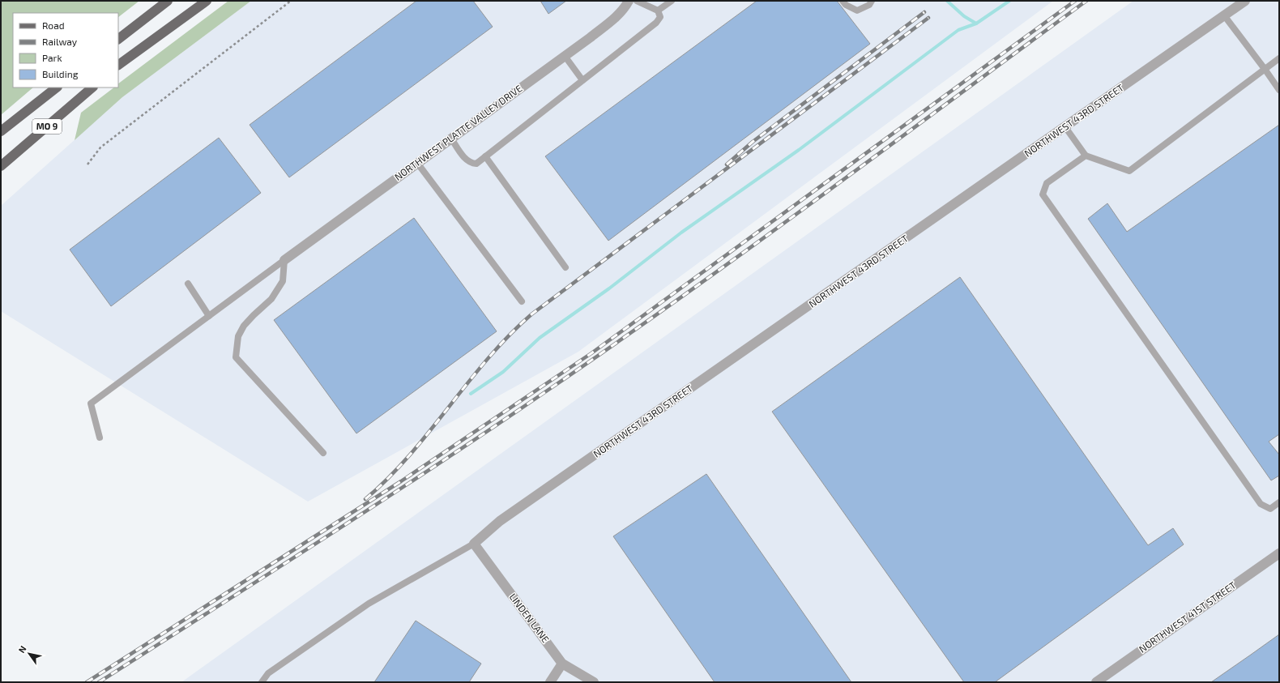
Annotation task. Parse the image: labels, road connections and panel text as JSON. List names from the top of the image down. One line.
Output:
{"streets":{"main road":["MO 9"],"street":["NORTHWEST 43RD STREET","NORTHWEST PLATTE VALLEY DRIVE","NORTHWEST 41ST STREET","LINDEN LANE"]},"crossings":[["NORTHWEST 43RD STREET","LINDEN LANE"]],"legend":["Road","Railway","Park","Building"],"north":"top left"}
